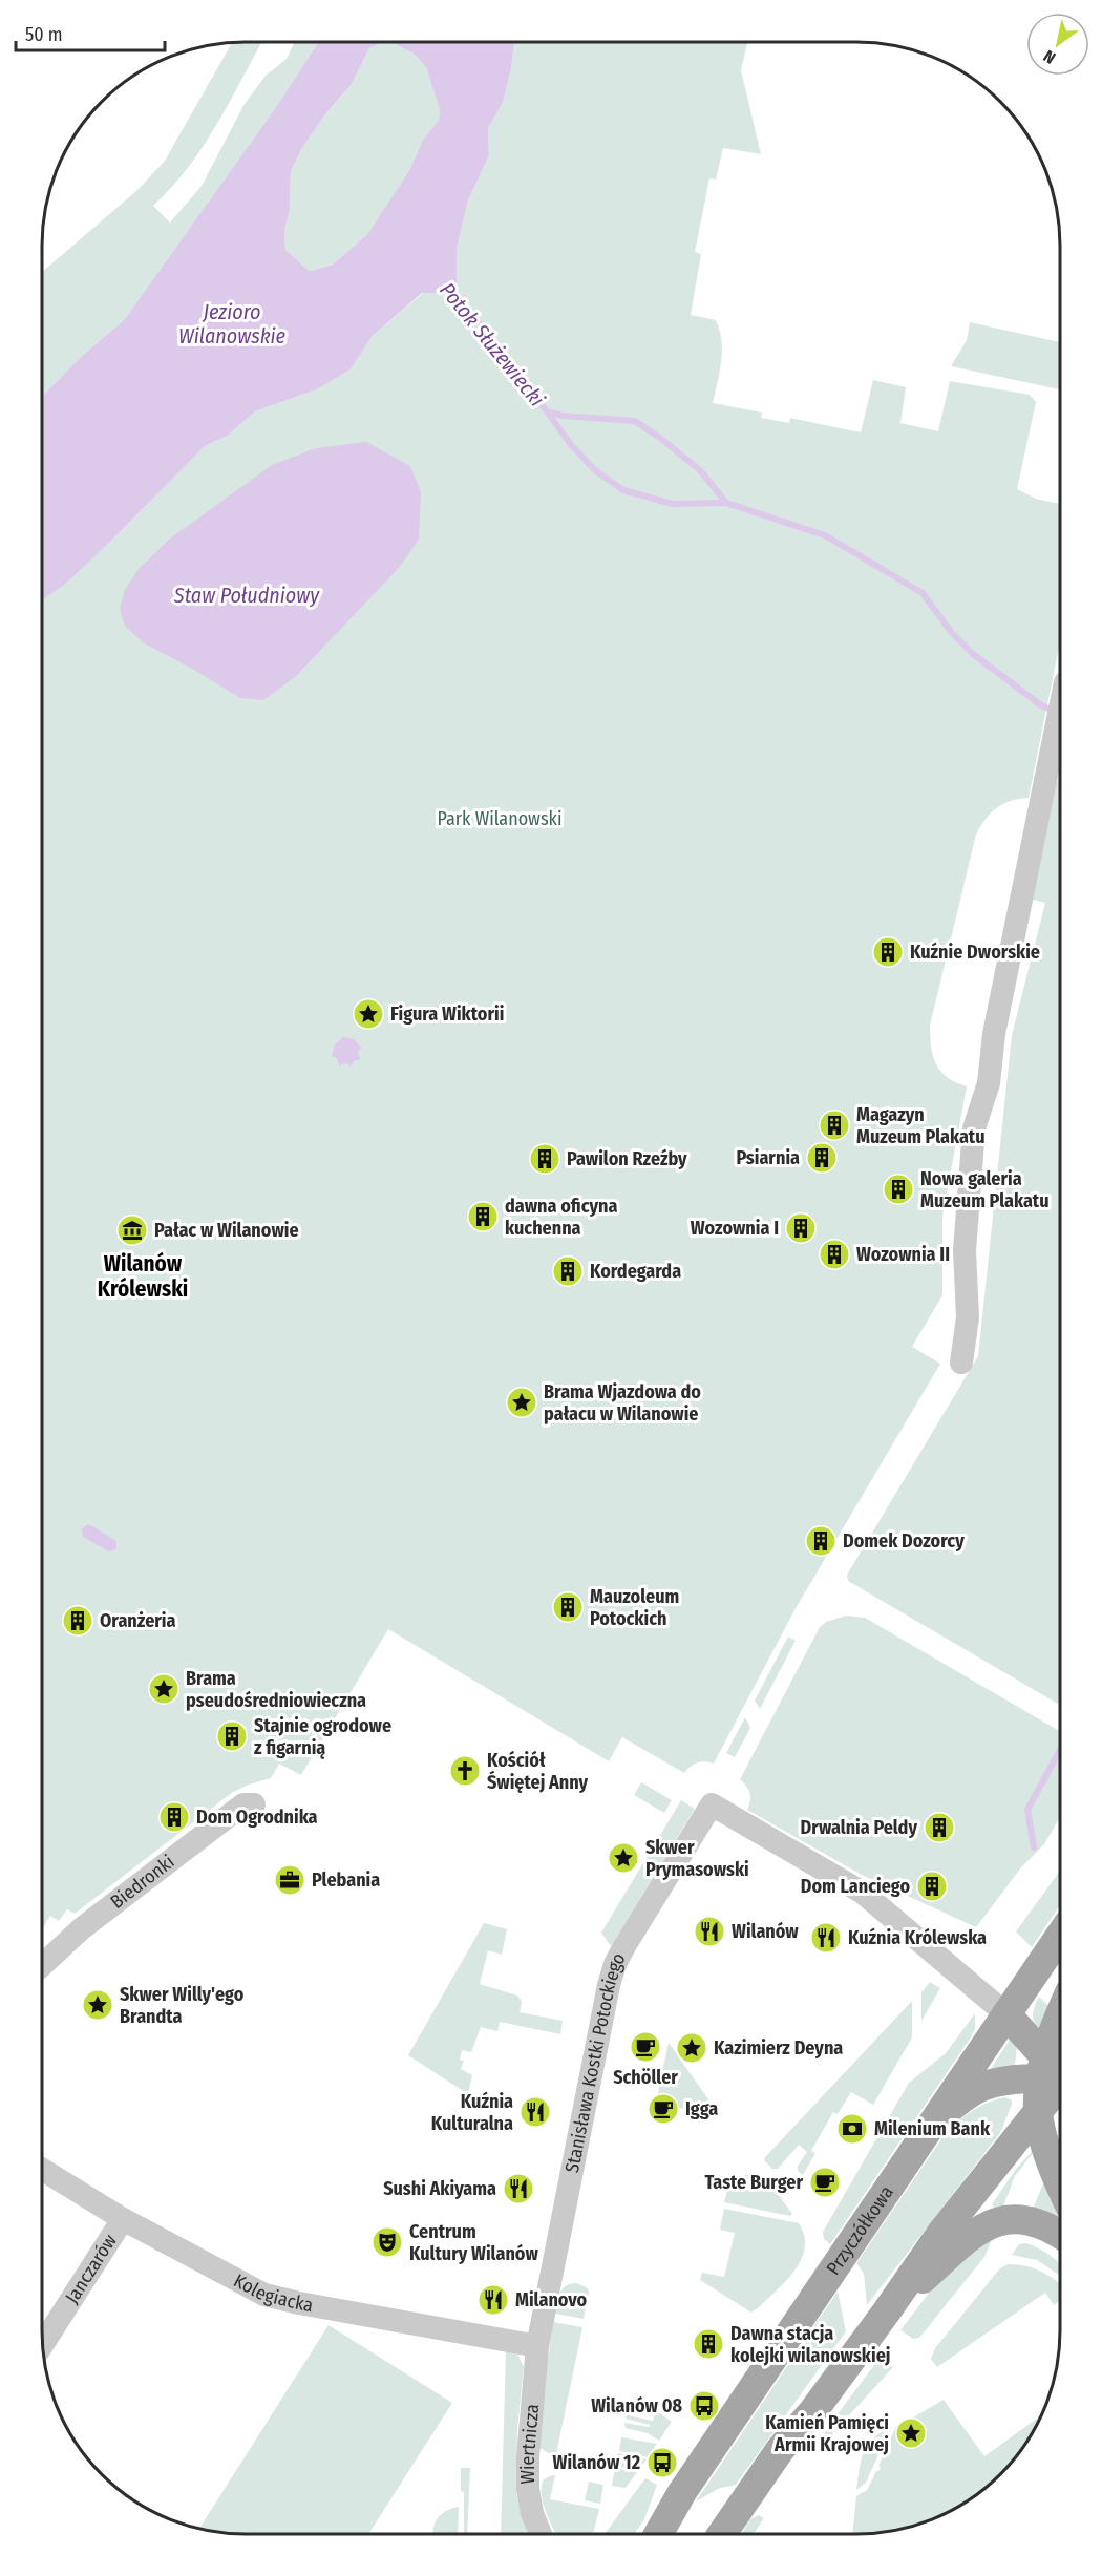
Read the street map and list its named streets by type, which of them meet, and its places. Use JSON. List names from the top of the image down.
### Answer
{
  "streets": {
    "main road": ["Przyczółkowa"],
    "street": [
      "Biedronki",
      "Stanisława Kostki Potockiego",
      "Janczarów",
      "Kolegiacka",
      "Wiertnicza"
    ]
  },
  "crossings": [
    ["Stanisława Kostki Potockiego", "Przyczółkowa"],
    ["Stanisława Kostki Potockiego", "Kolegiacka"],
    ["Stanisława Kostki Potockiego", "Wiertnicza"],
    ["Janczarów", "Kolegiacka"],
    ["Kolegiacka", "Wiertnicza"]
  ],
  "districts": ["Wilanów Królewski"],
  "water": ["Jezioro Wilanowskie", "Potok Służewiecki", "Staw Południowy"],
  "parks": ["Park Wilanowski"],
  "places": {
    "building": [
      "Kuźnie Dworskie",
      "Magazyn Muzeum Plakatu",
      "Psiarnia",
      "Pawilon Rzeźby",
      "Nowa galeria Muzeum Plakatu",
      "dawna oficyna kuchenna",
      "Wozownia I",
      "Wozownia II",
      "Kordegarda",
      "Domek Dozorcy",
      "Mauzoleum Potockich",
      "Oranżeria",
      "Stajnie ogrodowe z figarnią",
      "Dom Ogrodnika",
      "Drwalnia Peldy",
      "Dom Lanciego",
      "Dawna stacja kolejki wilanowskiej"
    ],
    "place": [
      "Figura Wiktorii",
      "Brama Wjazdowa do pałacu w Wilanowie",
      "Brama pseudośredniowieczna",
      "Skwer Prymasowski",
      "Skwer Willy'ego Brandta",
      "Kazimierz Deyna",
      "Kamień Pamięci Armii Krajowej"
    ],
    "museum": ["Pałac w Wilanowie"],
    "church": ["Kościół Świętej Anny"],
    "office": ["Plebania"],
    "restaurant": [
      "Wilanów",
      "Kuźnia Królewska",
      "Kuźnia Kulturalna",
      "Sushi Akiyama",
      "Milanovo"
    ],
    "cafe": ["Schöller", "Igga", "Taste Burger"],
    "bank": ["Milenium Bank"],
    "theatre": ["Centrum Kultury Wilanów"],
    "bus stop": ["Wilanów 08", "Wilanów 12"]
  },
  "scale_bar": "50 m",
  "north": "bottom left"
}
